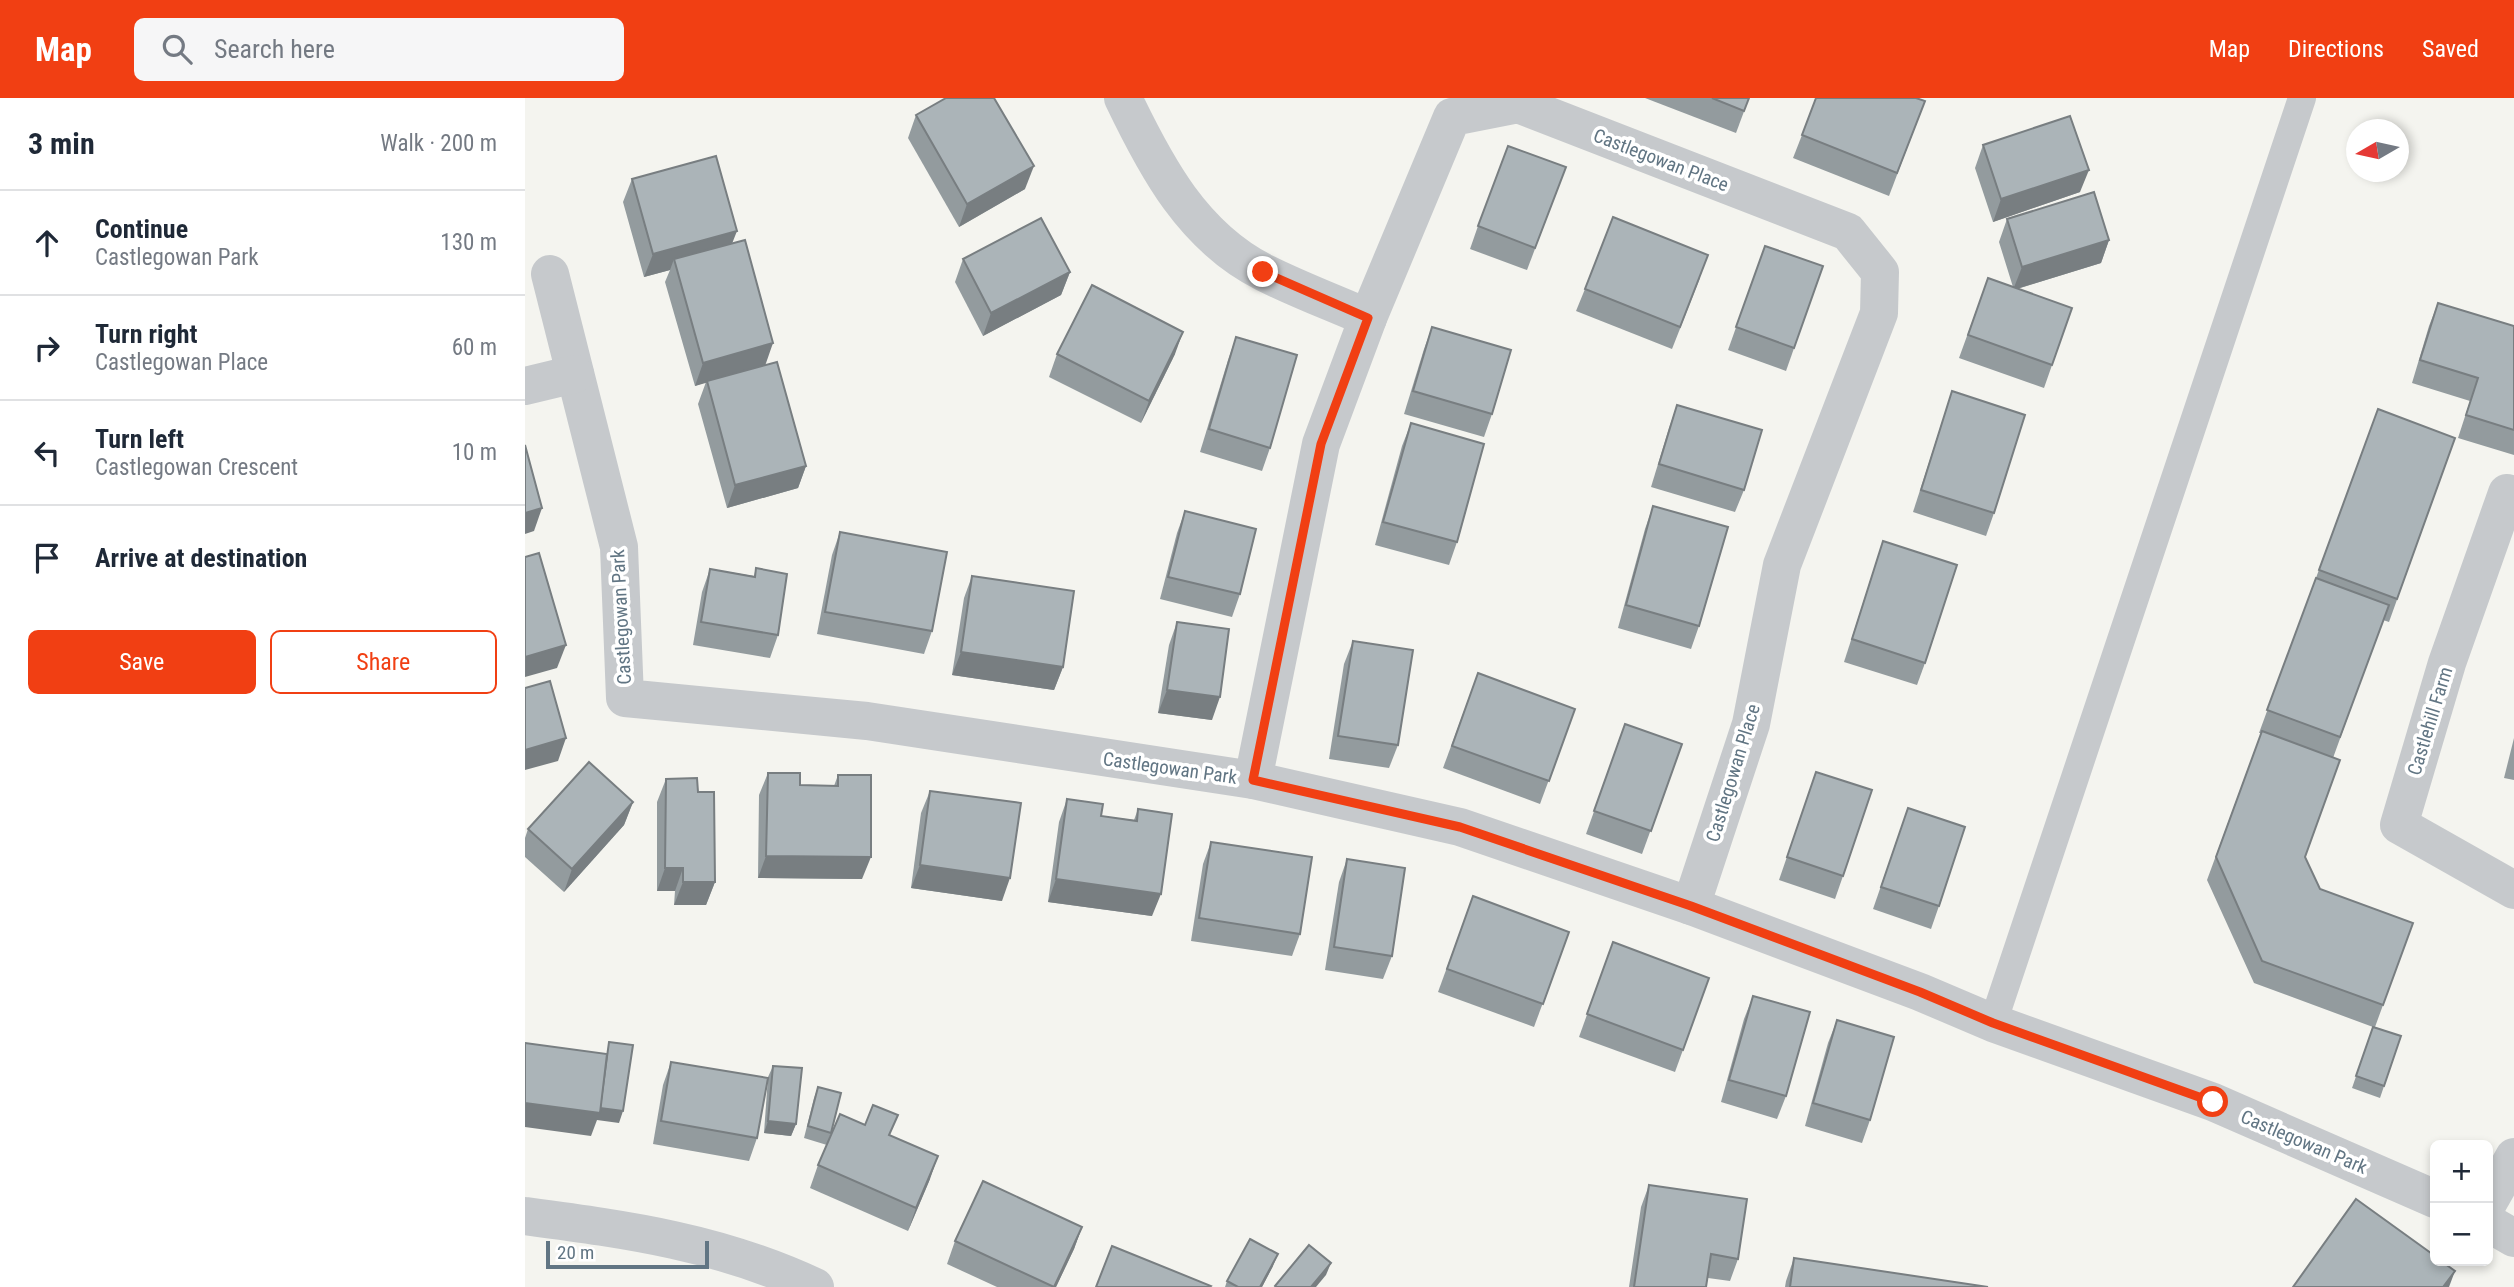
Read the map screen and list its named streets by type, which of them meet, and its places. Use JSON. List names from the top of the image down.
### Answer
{
  "streets": {
    "street": ["Castlegowan Place", "Castlegowan Park", "Castlehill Farm"]
  },
  "crossings": [
    ["Castlegowan Place", "Castlegowan Park"]
  ],
  "scale_bar": "20 m",
  "north": "left",
  "page": {
    "header": "Map",
    "search": "Search here",
    "nav": ["Map", "Directions", "Saved"],
    "heading": ["3 min", "Walk · 200 m"],
    "list": [
      ["Continue", "Castlegowan Park", "130 m"],
      ["Turn right", "Castlegowan Place", "60 m"],
      ["Turn left", "Castlegowan Crescent", "10 m"],
      "Arrive at destination"
    ],
    "buttons": ["Save", "Share"],
    "map_buttons": ["+", "−"],
    "scale": "20 m"
  }
}
